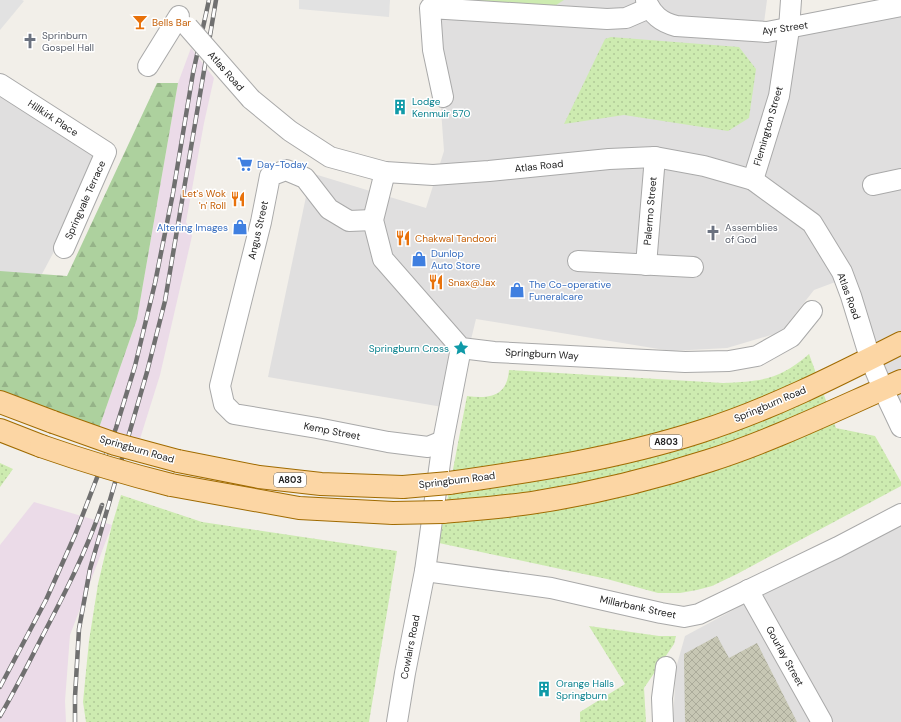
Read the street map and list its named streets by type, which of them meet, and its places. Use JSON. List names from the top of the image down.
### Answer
{
  "streets": {
    "main road": ["Springburn Road", "A803"],
    "street": [
      "Ayr Street",
      "Atlas Road",
      "Hillkirk Place",
      "Flemington Street",
      "Springvale Terrace",
      "Palermo Street",
      "Angus Street",
      "Springburn Way",
      "Kemp Street",
      "Millarbank Street",
      "Cowlairs Road",
      "Gourlay Street"
    ]
  },
  "crossings": [
    ["Ayr Street", "Flemington Street"],
    ["Atlas Road", "Flemington Street"],
    ["Atlas Road", "Palermo Street"],
    ["Atlas Road", "Springburn Road"],
    ["Hillkirk Place", "Springvale Terrace"],
    ["Angus Street", "Kemp Street"],
    ["Kemp Street", "Cowlairs Road"],
    ["Millarbank Street", "Cowlairs Road"],
    ["Millarbank Street", "Gourlay Street"]
  ],
  "places": {
    "bar": ["Bells Bar"],
    "church": ["Sprinburn Gospel Hall", "Assemblies of God"],
    "building": ["Lodge Kenmuir 570", "Orange Halls Springburn"],
    "supermarket": ["Day-Today"],
    "restaurant": ["Let's Wok 'n' Roll", "Chakwal Tandoori", "Snax@Jax"],
    "shop": ["Altering Images", "Dunlop Auto Store", "The Co-operative Funeralcare"],
    "place": ["Springburn Cross"]
  }
}
